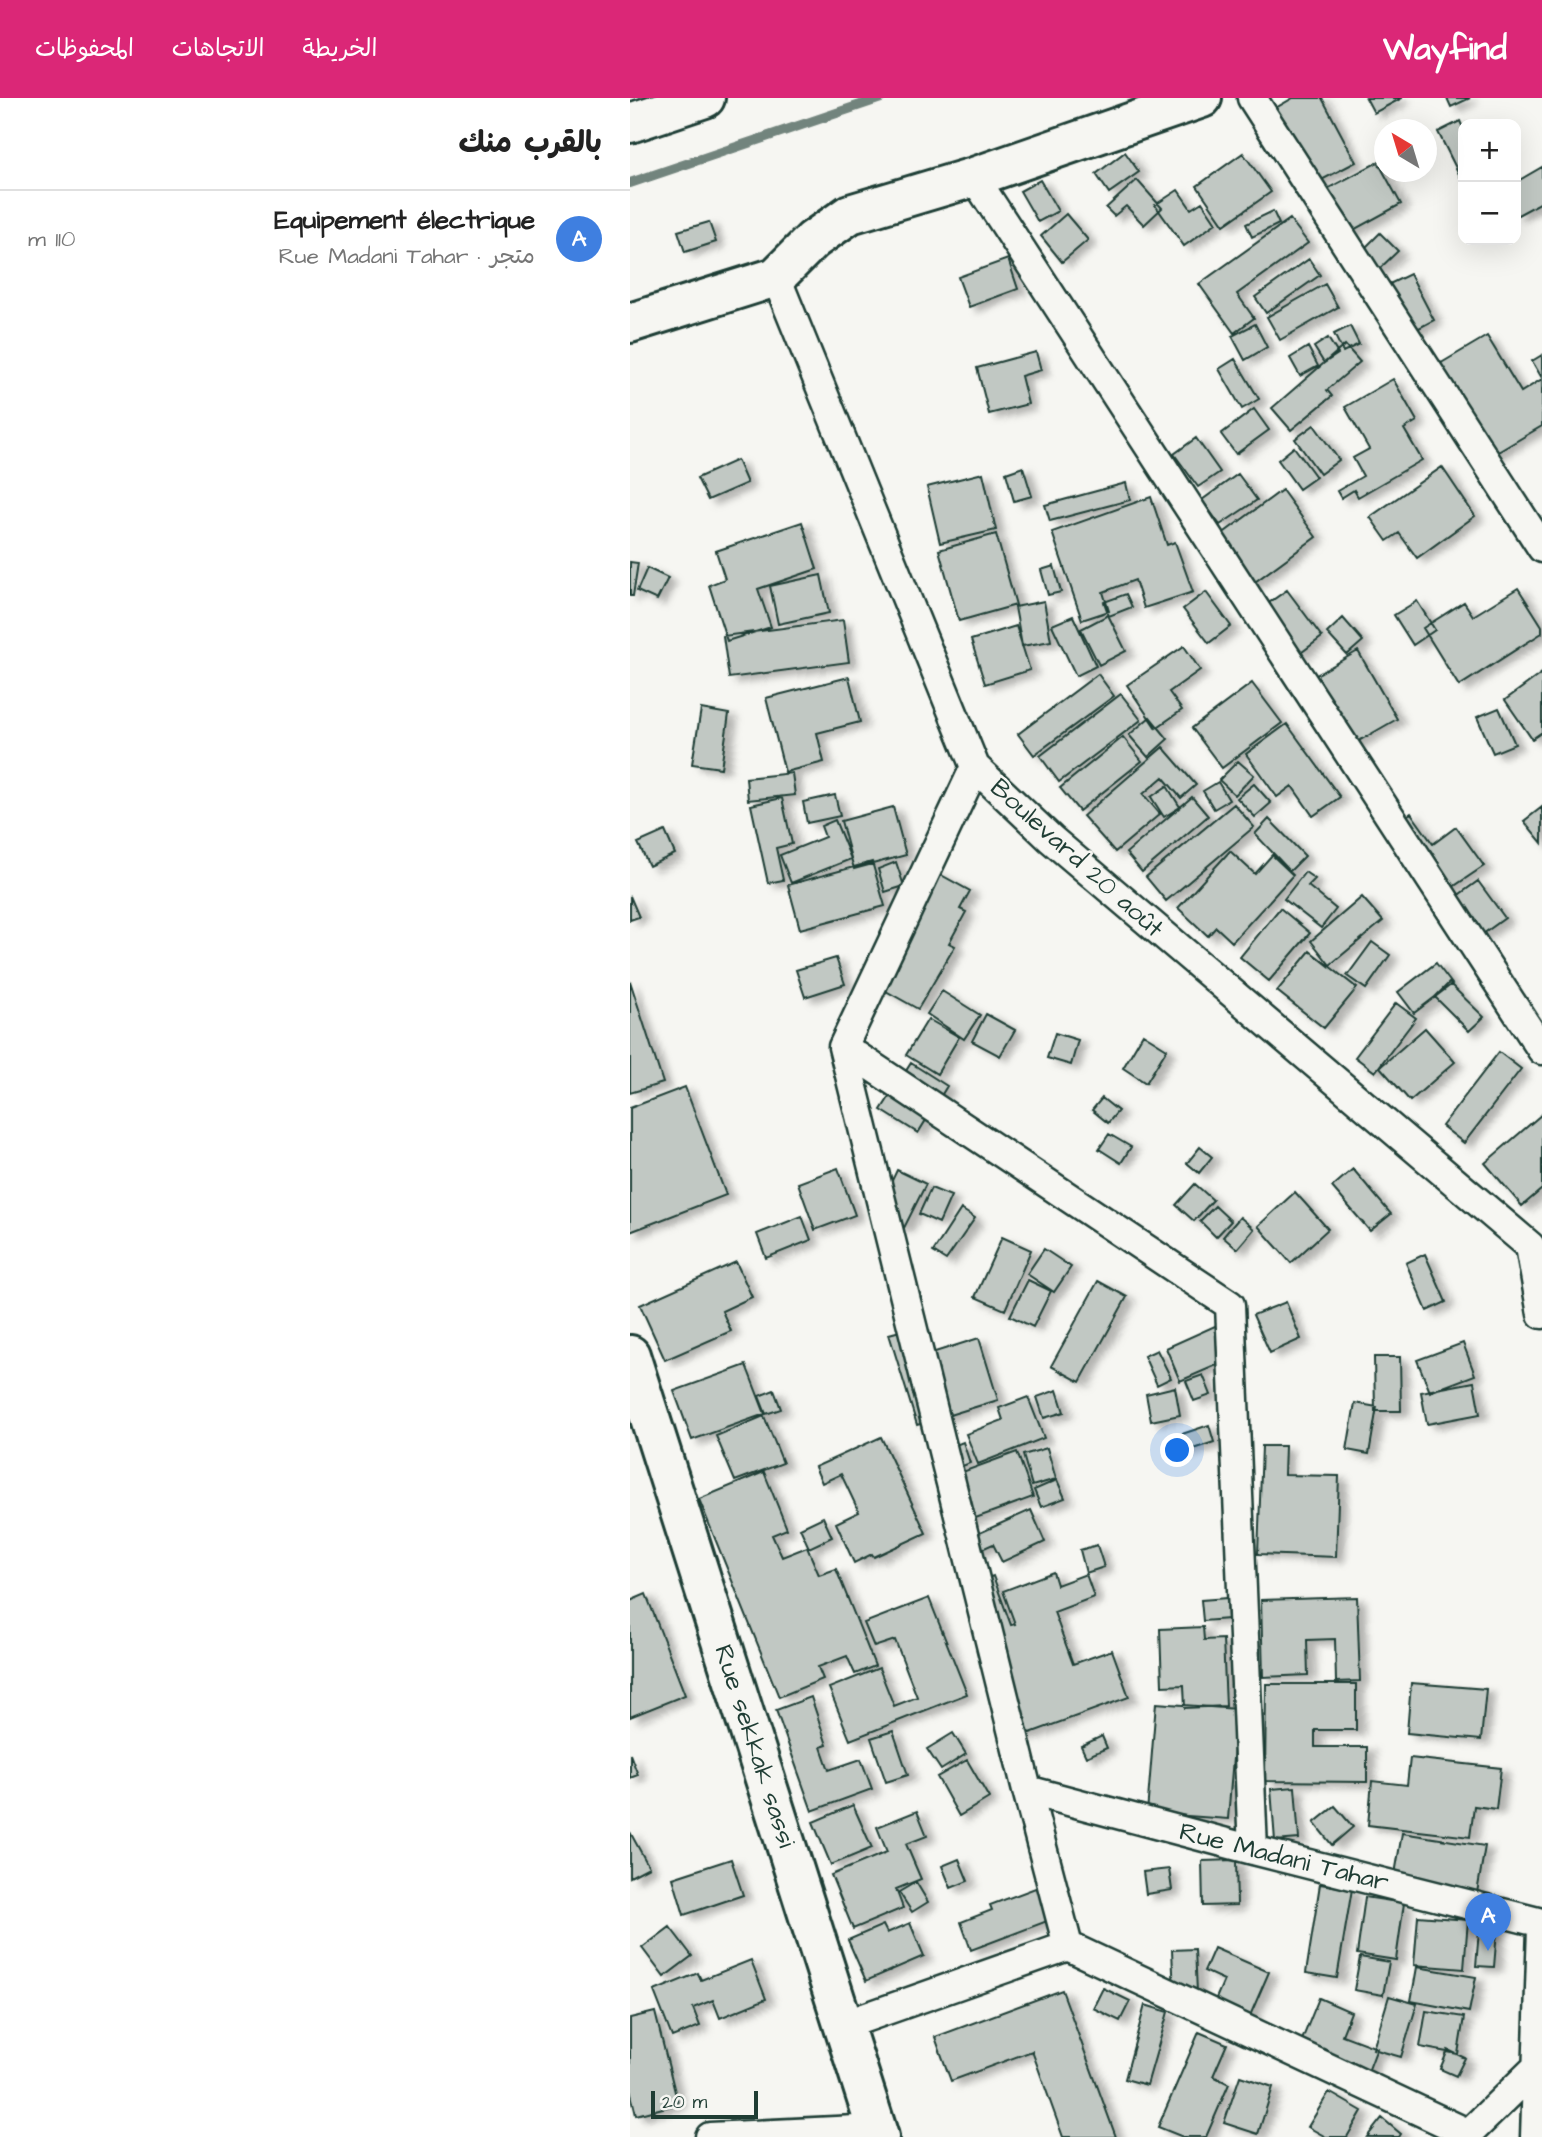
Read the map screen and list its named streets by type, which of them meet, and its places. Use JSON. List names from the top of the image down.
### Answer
{
  "streets": {
    "street": ["Boulevard 20 août", "Rue sekkak sassi", "Rue Madani Tahar"]
  },
  "scale_bar": "20 m",
  "north": "top left",
  "page": {
    "header": "Wayfind",
    "nav": ["الخريطة", "الاتجاهات", "المحفوظات"],
    "heading": "بالقرب منك",
    "map_buttons": ["+", "−"],
    "list": [
      {
        "mark": "A",
        "name": "Equipement électrique",
        "note": "متجر · Rue Madani Tahar",
        "value": "110 m"
      }
    ],
    "pins": "A",
    "scale": "20 m"
  }
}
